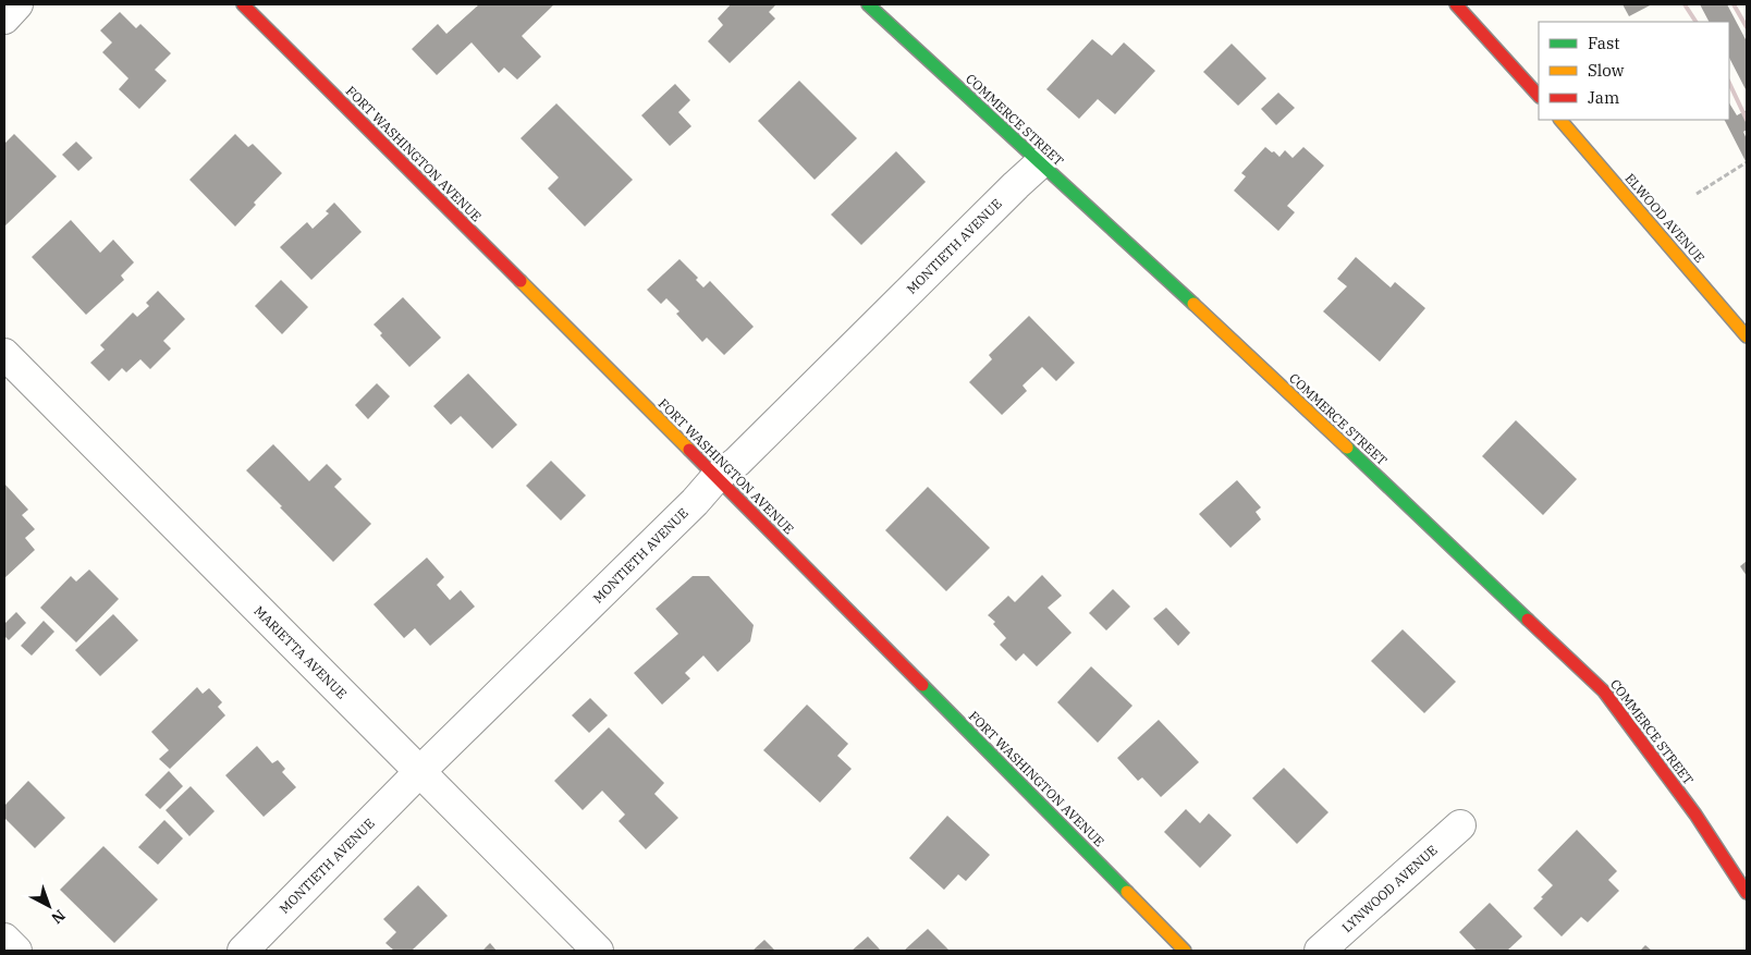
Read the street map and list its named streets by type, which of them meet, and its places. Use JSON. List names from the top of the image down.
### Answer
{
  "streets": {
    "street": [
      "COMMERCE STREET",
      "FORT WASHINGTON AVENUE",
      "ELWOOD AVENUE",
      "MONTIETH AVENUE",
      "MARIETTA AVENUE",
      "LYNWOOD AVENUE"
    ]
  },
  "crossings": [
    ["COMMERCE STREET", "MONTIETH AVENUE"],
    ["FORT WASHINGTON AVENUE", "MONTIETH AVENUE"],
    ["MONTIETH AVENUE", "MARIETTA AVENUE"]
  ],
  "legend": ["Fast", "Slow", "Jam"],
  "north": "bottom right"
}
